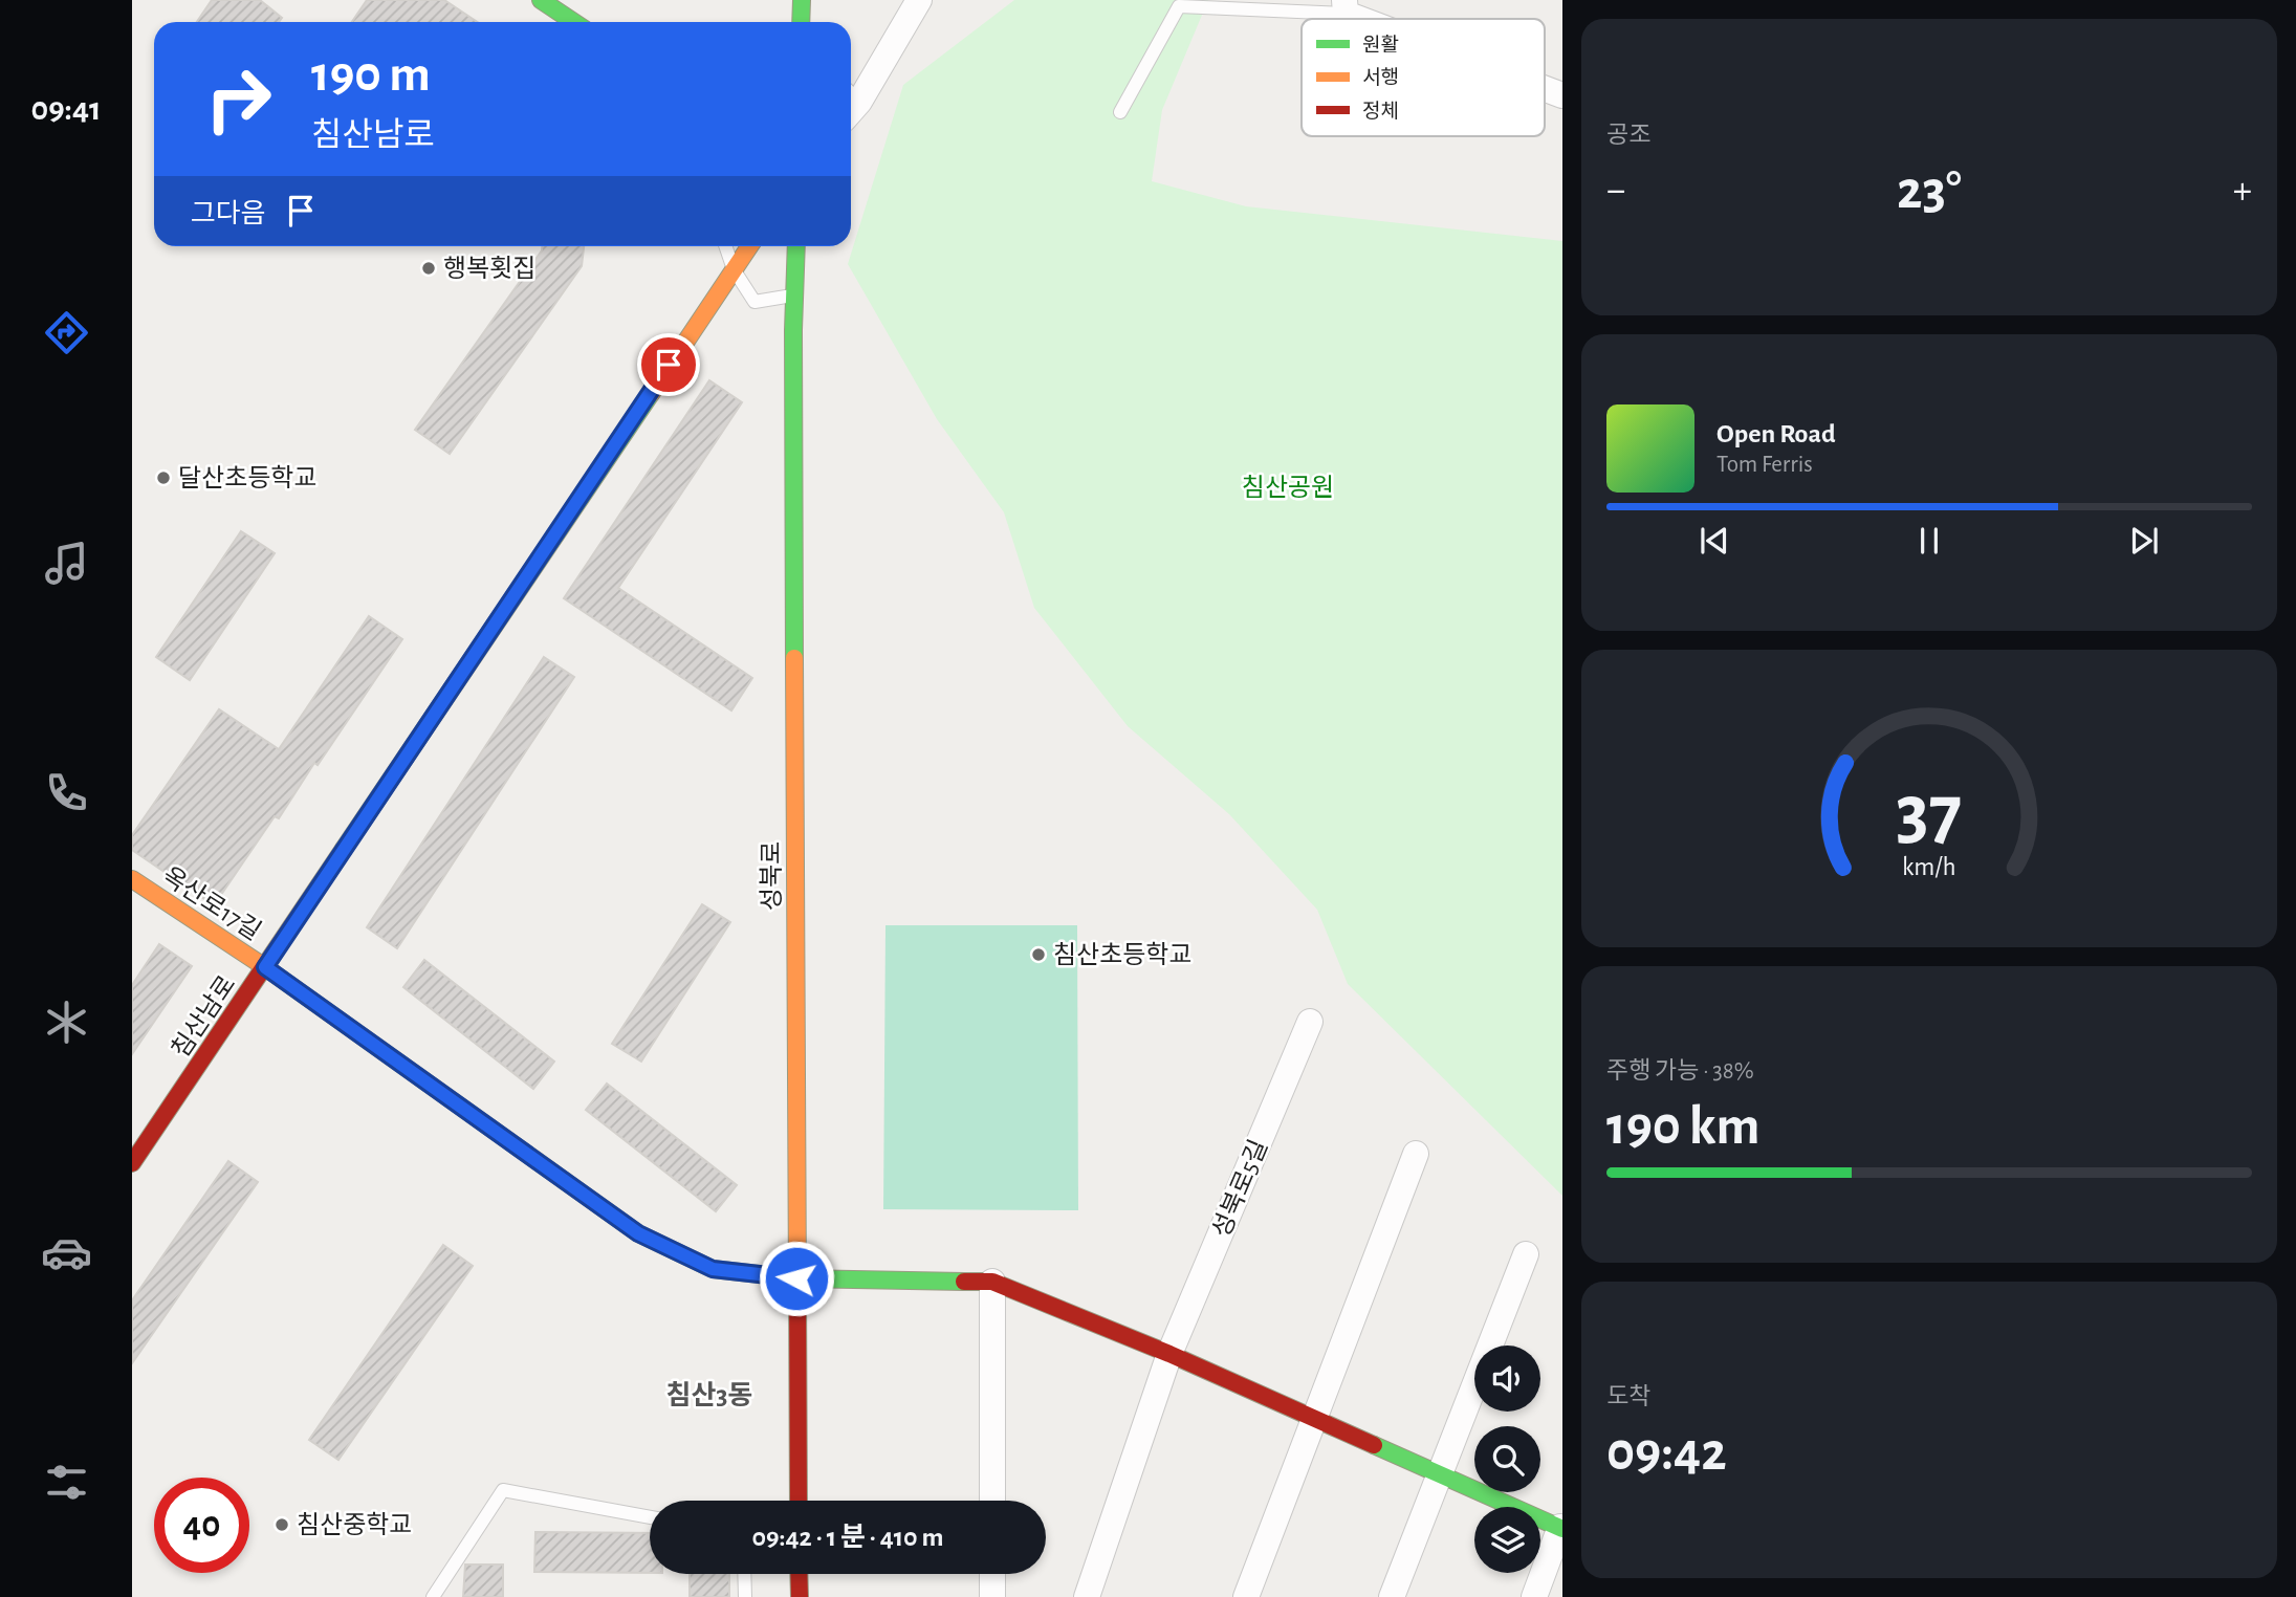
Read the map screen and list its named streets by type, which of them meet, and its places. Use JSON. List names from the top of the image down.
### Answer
{
  "streets": {
    "main road": ["성북로", "옥산로17길", "침산남로"],
    "street": ["성북로5길"]
  },
  "crossings": [
    ["성북로", "옥산로17길"],
    ["옥산로17길", "침산남로"]
  ],
  "districts": ["침산3동"],
  "parks": ["침산공원"],
  "places": [
    "행복횟집",
    "달산초등학교",
    "침산초등학교",
    "침산중학교"
  ],
  "legend": ["원활", "서행", "정체"],
  "page": {
    "tabs": "09:41",
    "tile": [
      "공조",
      ["주행 가능 · 38%", "190 km"],
      ["도착", "09:42"]
    ],
    "turn": ["190 m", "침산남로"],
    "heat": ["−", "23°", "+"],
    "then": "그다음",
    "song": ["Open Road", "Tom Ferris"],
    "limit": "40",
    "trip": "09:42 · 1 분 · 410 m",
    "gauge": ["37", "km/h"]
  }
}
